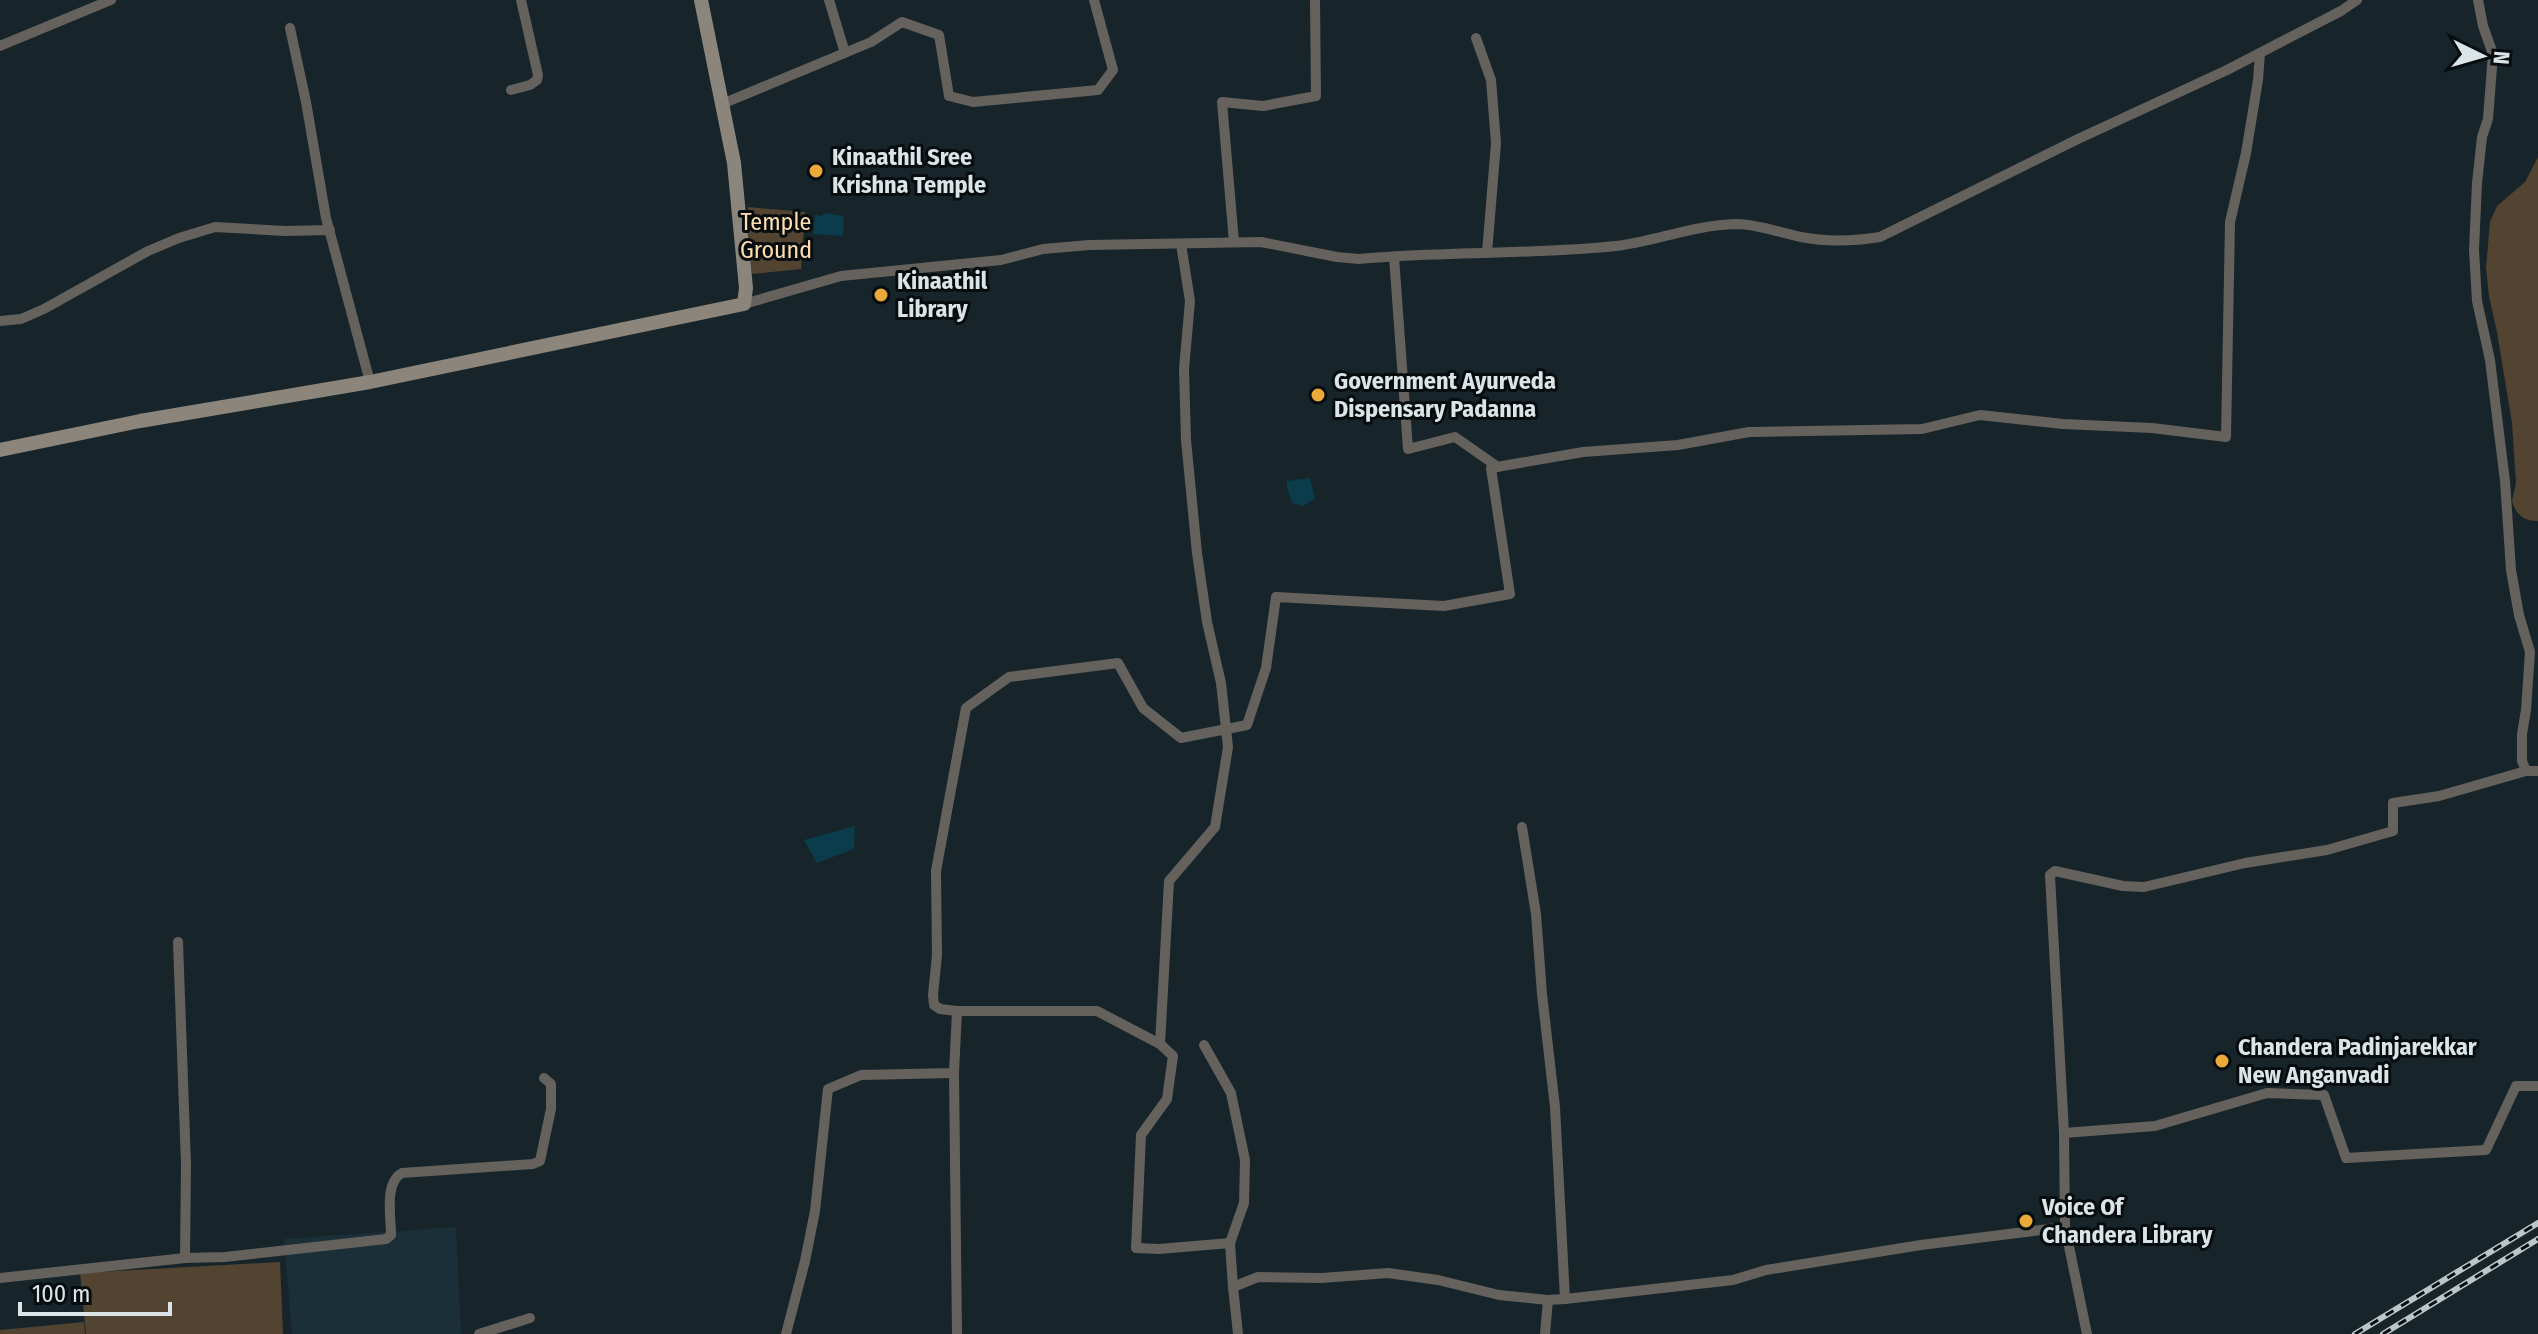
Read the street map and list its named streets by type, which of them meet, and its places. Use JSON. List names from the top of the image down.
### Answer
{
  "parks": ["Temple Ground"],
  "places": [
    "Kinaathil Sree Krishna Temple",
    "Kinaathil Library",
    "Government Ayurveda Dispensary Padanna",
    "Chandera Padinjarekkar New Anganvadi",
    "Voice Of Chandera Library"
  ],
  "scale_bar": "100 m",
  "north": "right"
}
